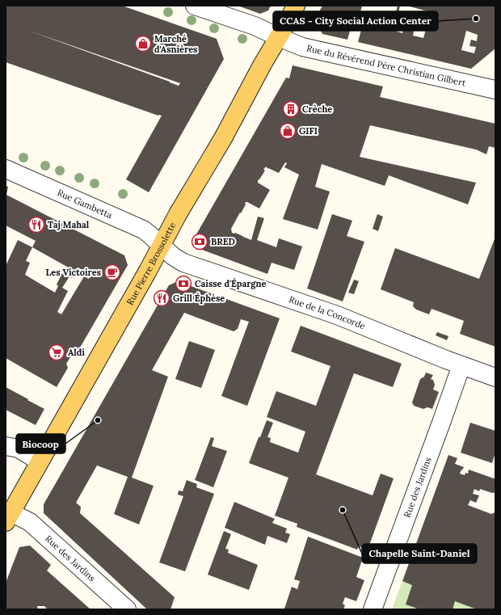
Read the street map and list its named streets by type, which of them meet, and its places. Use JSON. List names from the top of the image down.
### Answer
{
  "streets": {
    "main road": ["Rue Pierre Brossolette"],
    "street": [
      "Rue du Révérend Père Christian Gilbert",
      "Rue Gambetta",
      "Rue de la Concorde",
      "Rue des Jardins"
    ]
  },
  "crossings": [
    ["Rue du Révérend Père Christian Gilbert", "Rue Pierre Brossolette"],
    ["Rue Gambetta", "Rue Pierre Brossolette"],
    ["Rue Gambetta", "Rue de la Concorde"],
    ["Rue Pierre Brossolette", "Rue de la Concorde"],
    ["Rue Pierre Brossolette", "Rue des Jardins"],
    ["Rue de la Concorde", "Rue des Jardins"]
  ],
  "places": {
    "other": ["CCAS - City Social Action Center", "Biocoop", "Chapelle Saint-Daniel"],
    "shop": ["Marché d'Asnières", "GIFI"],
    "building": ["Crèche"],
    "restaurant": ["Taj Mahal", "Grill Éphèse"],
    "bank": ["BRED", "Caisse d'Épargne"],
    "cafe": ["Les Victoires"],
    "supermarket": ["Aldi"]
  }
}
